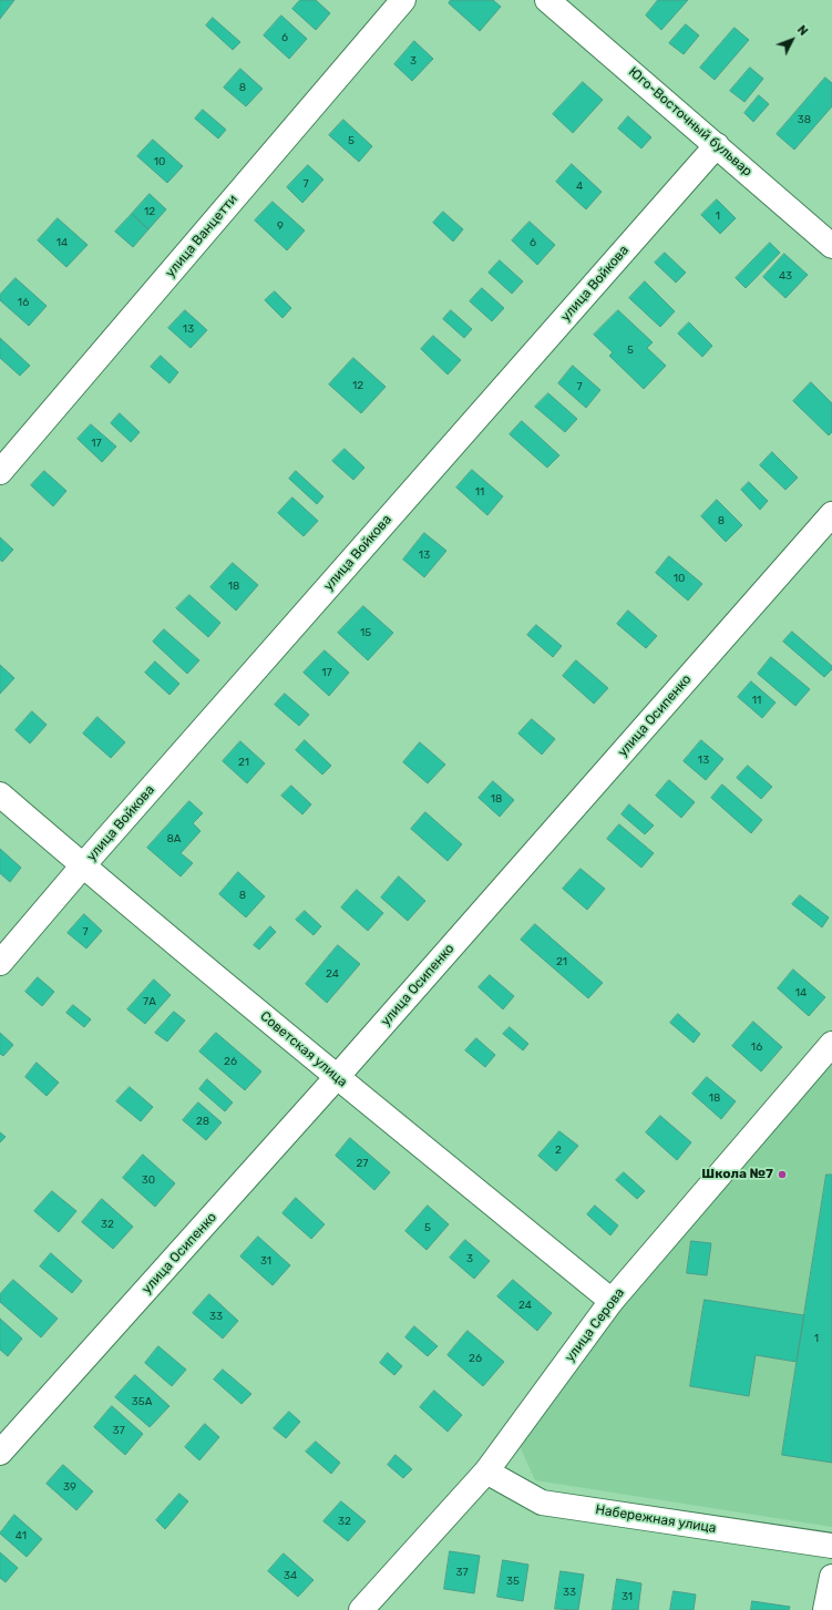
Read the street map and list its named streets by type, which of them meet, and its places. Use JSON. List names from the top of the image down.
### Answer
{
  "streets": {
    "street": [
      "Юго-Восточный бульвар",
      "улица Ванцетти",
      "улица Войкова",
      "улица Осипенко",
      "Советская улица",
      "улица Серова",
      "Набережная улица"
    ]
  },
  "crossings": [
    ["Юго-Восточный бульвар", "улица Войкова"],
    ["улица Войкова", "Советская улица"],
    ["улица Осипенко", "Советская улица"],
    ["Советская улица", "улица Серова"],
    ["улица Серова", "Набережная улица"]
  ],
  "places": ["Школа №7"],
  "house_numbers": [
    "6",
    "3",
    "8",
    "38",
    "5",
    "10",
    "7",
    "4",
    "12",
    "1",
    "9",
    "14",
    "6",
    "43",
    "16",
    "13",
    "5",
    "12",
    "7",
    "17",
    "11",
    "8",
    "13",
    "10",
    "18",
    "15",
    "17",
    "11",
    "13",
    "21",
    "18",
    "8А",
    "8",
    "7",
    "21",
    "24",
    "14",
    "7А",
    "16",
    "26",
    "18",
    "28",
    "2",
    "27",
    "30",
    "32",
    "5",
    "3",
    "31",
    "24",
    "33",
    "1",
    "26",
    "35А",
    "37",
    "39",
    "32",
    "41",
    "37",
    "34",
    "35",
    "33",
    "31"
  ],
  "north": "top right"
}
